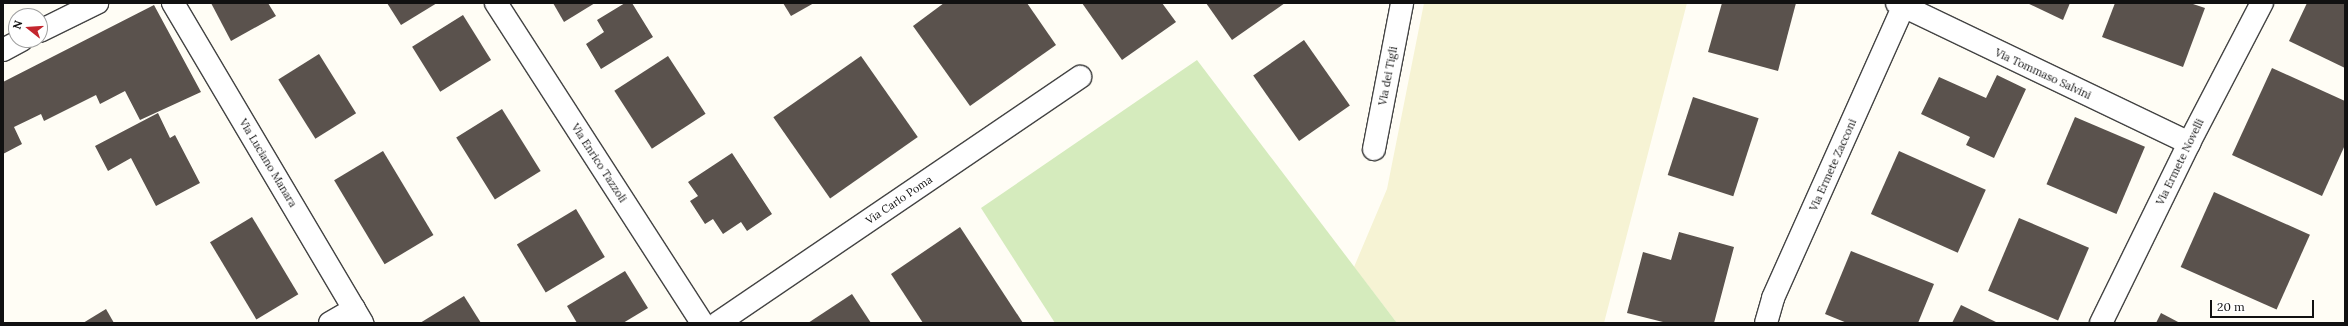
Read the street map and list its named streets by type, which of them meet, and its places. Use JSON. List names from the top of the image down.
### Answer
{
  "streets": {
    "street": [
      "Via Tommaso Salvini",
      "Via dei Tigli",
      "Via Ermete Novelli",
      "Via Luciano Manara",
      "Via Enrico Tazzoli",
      "Via Ermete Zacconi",
      "Via Carlo Poma"
    ]
  },
  "crossings": [
    ["Via Tommaso Salvini", "Via Ermete Novelli"],
    ["Via Tommaso Salvini", "Via Ermete Zacconi"]
  ],
  "scale_bar": "20 m",
  "north": "left"
}
